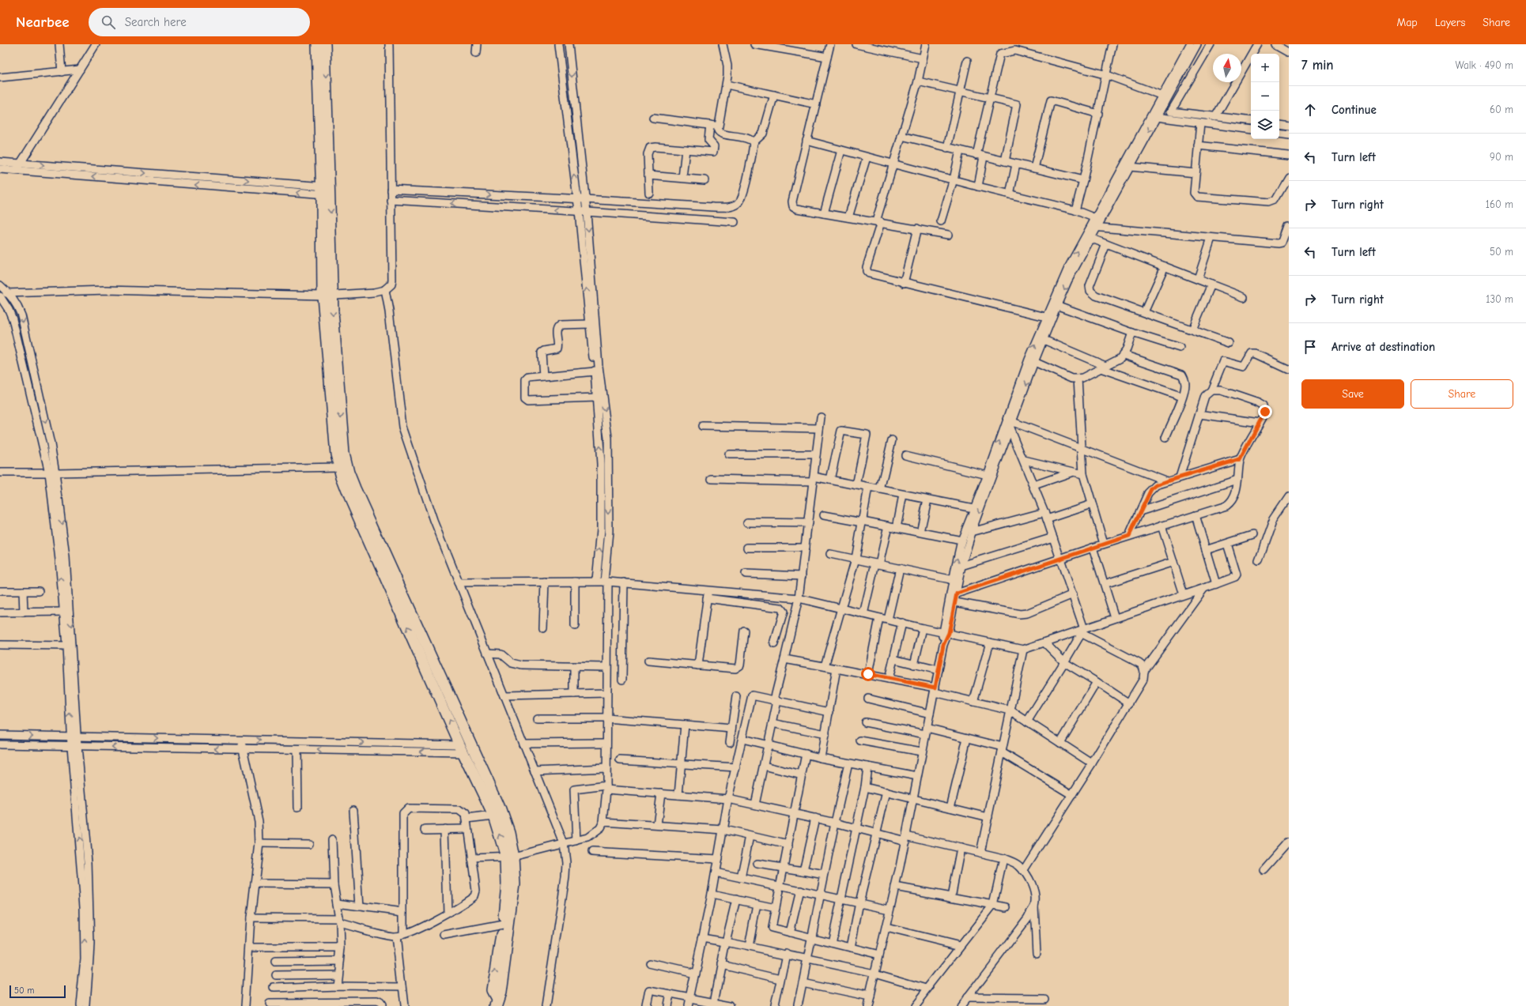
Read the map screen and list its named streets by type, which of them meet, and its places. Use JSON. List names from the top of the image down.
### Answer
{
  "scale_bar": "50 m",
  "north": "top",
  "page": {
    "header": "Nearbee",
    "search": "Search here",
    "nav": ["Map", "Layers", "Share"],
    "heading": ["7 min", "Walk · 490 m"],
    "map_buttons": ["+", "−"],
    "list": [
      ["Continue", "60 m"],
      ["Turn left", "90 m"],
      ["Turn right", "160 m"],
      ["Turn left", "50 m"],
      ["Turn right", "130 m"],
      "Arrive at destination"
    ],
    "buttons": ["Save", "Share"],
    "scale": "50 m"
  }
}
